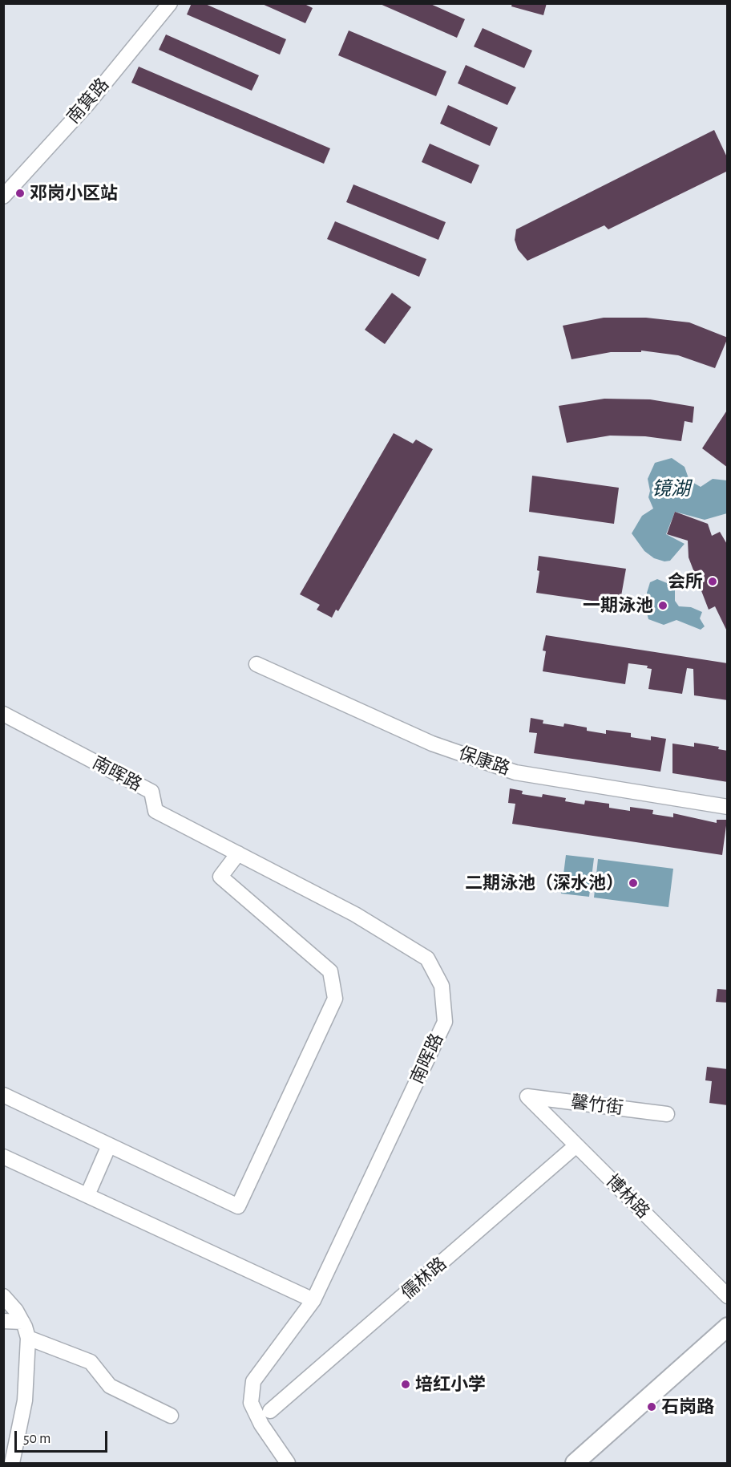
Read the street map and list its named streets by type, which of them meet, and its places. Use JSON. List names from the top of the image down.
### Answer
{
  "streets": {
    "street": [
      "南箕路",
      "保康路",
      "南晖路",
      "馨竹街",
      "博林路",
      "儒林路"
    ]
  },
  "crossings": [
    ["馨竹街", "博林路"],
    ["博林路", "儒林路"]
  ],
  "water": ["镜湖"],
  "places": [
    "邓岗小区站",
    "会所",
    "一期泳池",
    "二期泳池（深水池）",
    "培红小学",
    "石岗路"
  ],
  "scale_bar": "50 m"
}
